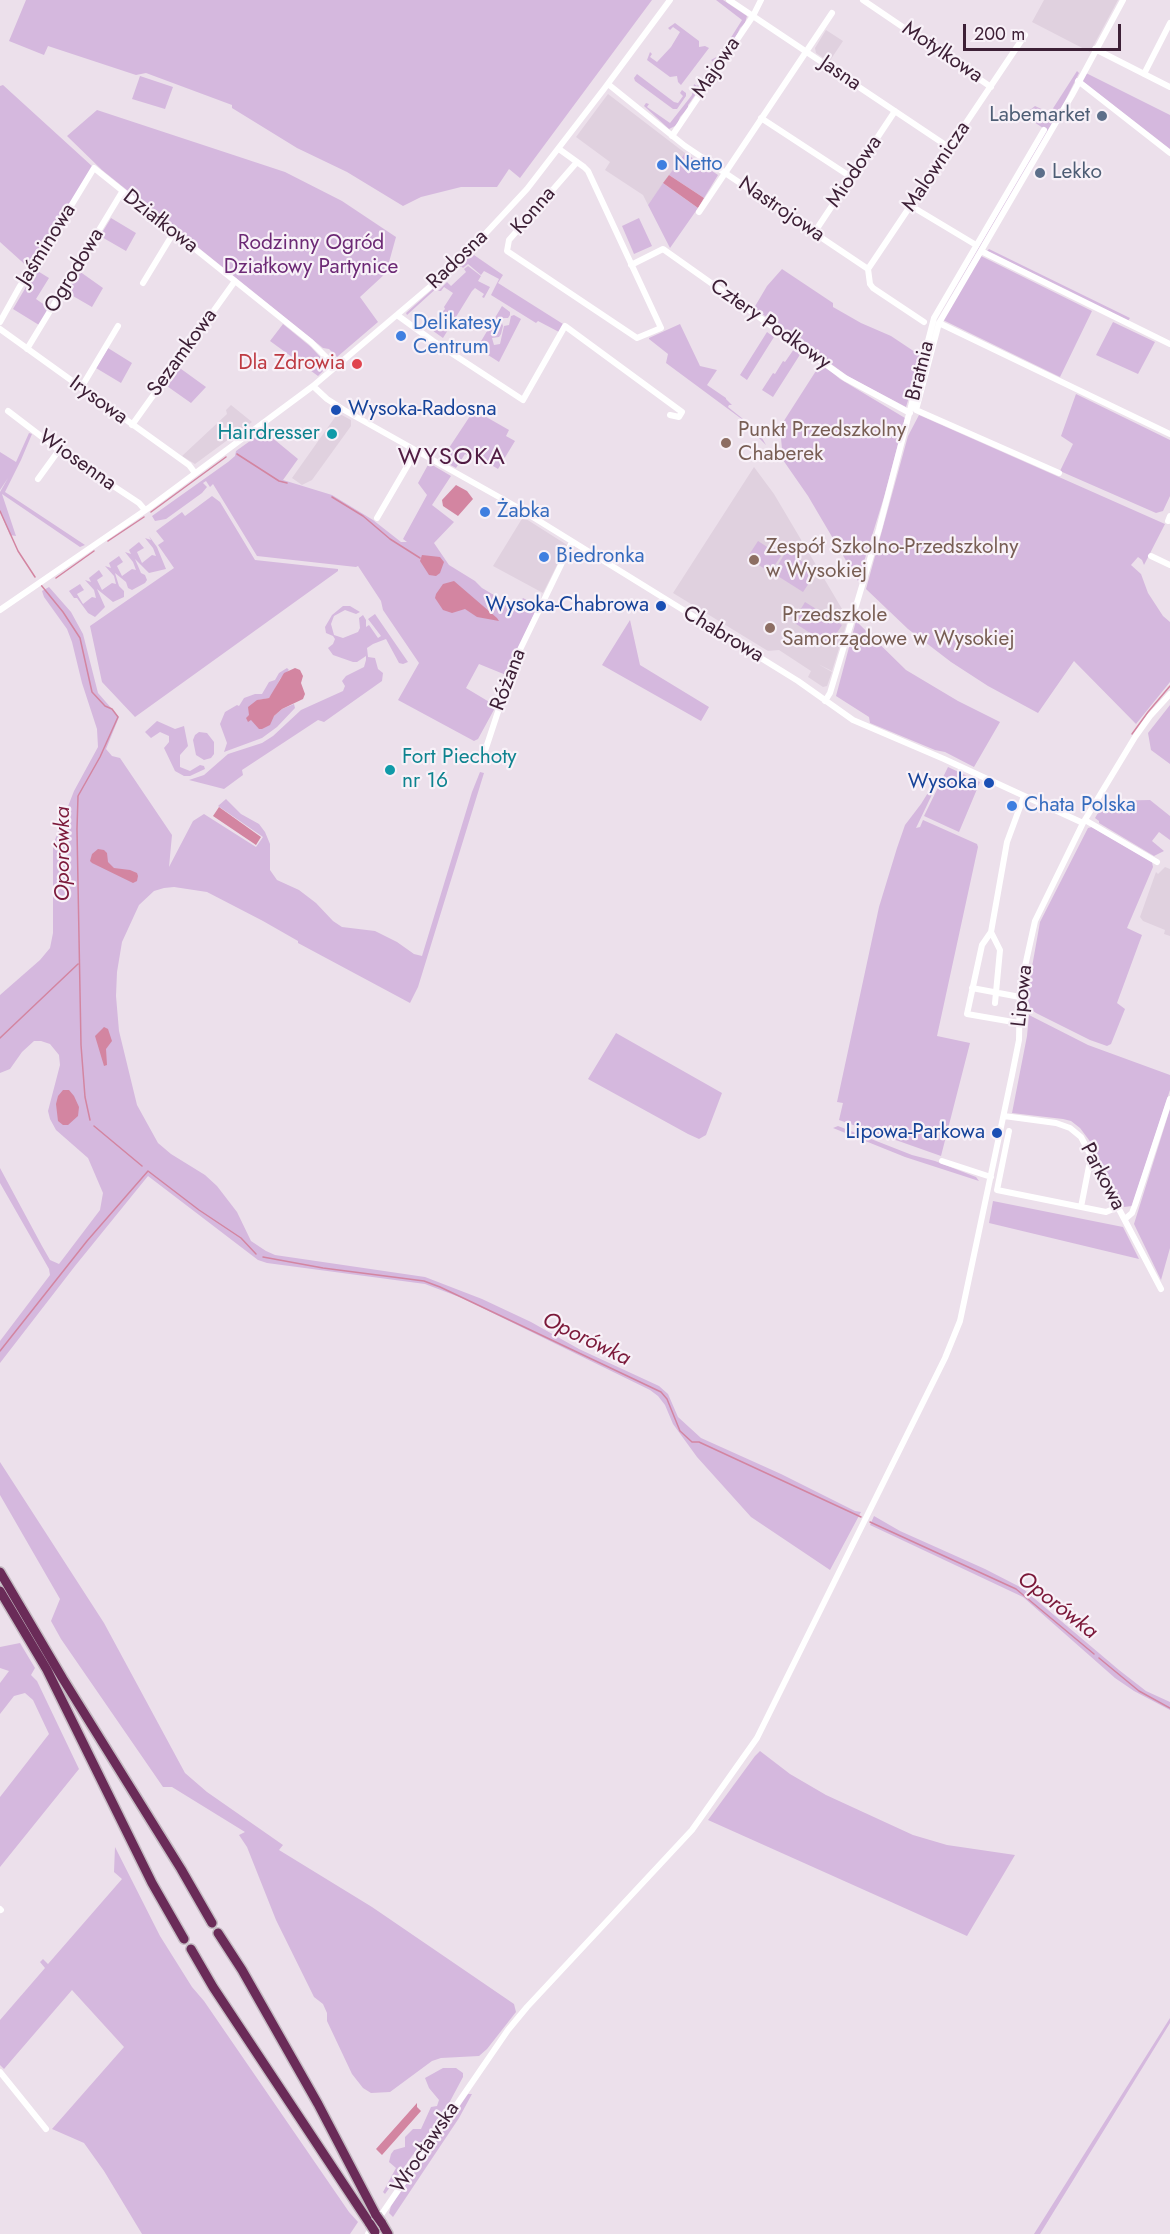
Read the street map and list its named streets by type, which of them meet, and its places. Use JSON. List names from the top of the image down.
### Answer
{
  "streets": {
    "street": [
      "Motylkowa",
      "Majowa",
      "Jasna",
      "Malownicza",
      "Miodowa",
      "Nastrojowa",
      "Konna",
      "Działkowa",
      "Jaśminowa",
      "Radosna",
      "Ogrodowa",
      "Cztery Podkowy",
      "Sezamkowa",
      "Bratnia",
      "Irysowa",
      "Wiosenna",
      "Chabrowa",
      "Różana",
      "Lipowa",
      "Parkowa",
      "Wrocławska"
    ]
  },
  "crossings": [
    ["Motylkowa", "Malownicza"],
    ["Majowa", "Jasna"],
    ["Majowa", "Nastrojowa"],
    ["Jasna", "Malownicza"],
    ["Jasna", "Miodowa"],
    ["Malownicza", "Nastrojowa"],
    ["Miodowa", "Nastrojowa"],
    ["Nastrojowa", "Radosna"],
    ["Konna", "Cztery Podkowy"],
    ["Działkowa", "Jaśminowa"],
    ["Działkowa", "Radosna"],
    ["Działkowa", "Ogrodowa"],
    ["Działkowa", "Sezamkowa"],
    ["Radosna", "Irysowa"],
    ["Radosna", "Wiosenna"],
    ["Radosna", "Chabrowa"],
    ["Ogrodowa", "Irysowa"],
    ["Cztery Podkowy", "Bratnia"],
    ["Sezamkowa", "Irysowa"],
    ["Bratnia", "Chabrowa"],
    ["Chabrowa", "Różana"],
    ["Chabrowa", "Lipowa"],
    ["Lipowa", "Parkowa"],
    ["Lipowa", "Wrocławska"]
  ],
  "districts": ["WYSOKA"],
  "water": ["Oporówka"],
  "parks": ["Rodzinny Ogród Działkowy Partynice"],
  "places": [
    "Labemarket",
    "Netto",
    "Lekko",
    "Delikatesy Centrum",
    "Dla Zdrowia",
    "Wysoka-Radosna",
    "Hairdresser",
    "Punkt Przedszkolny Chaberek",
    "Żabka",
    "Biedronka",
    "Zespół Szkolno-Przedszkolny w Wysokiej",
    "Wysoka-Chabrowa",
    "Przedszkole Samorządowe w Wysokiej",
    "Fort Piechoty nr 16",
    "Wysoka",
    "Chata Polska",
    "Lipowa-Parkowa"
  ],
  "scale_bar": "200 m"
}
